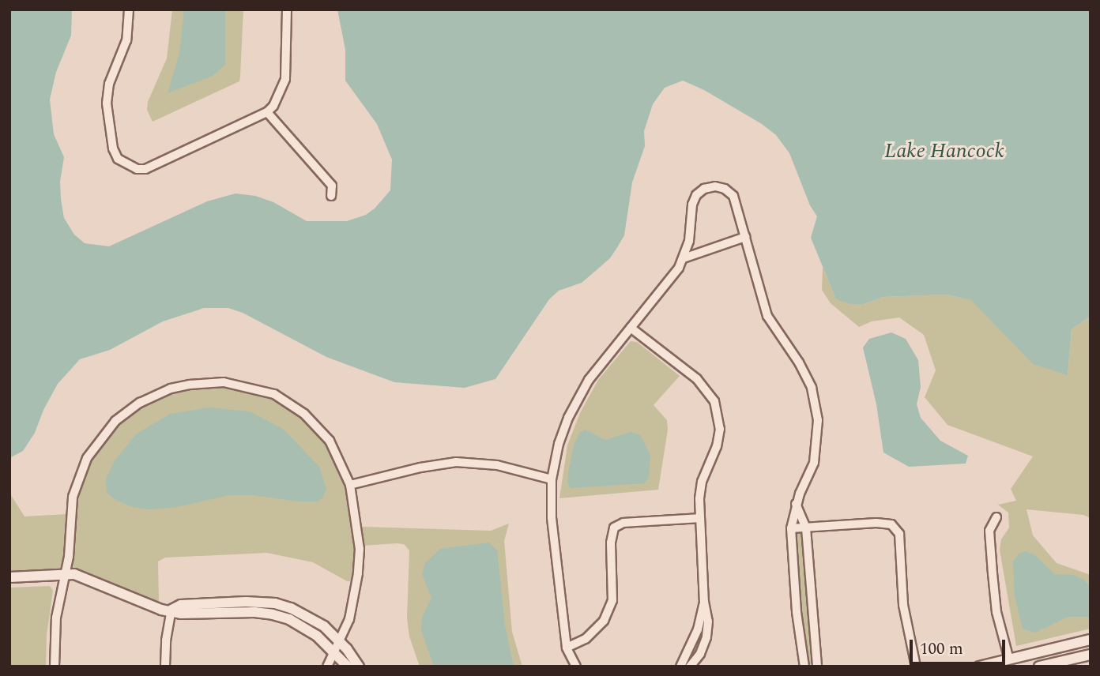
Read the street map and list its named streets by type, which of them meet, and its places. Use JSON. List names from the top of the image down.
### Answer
{
  "water": ["Lake Hancock"],
  "scale_bar": "100 m"
}
